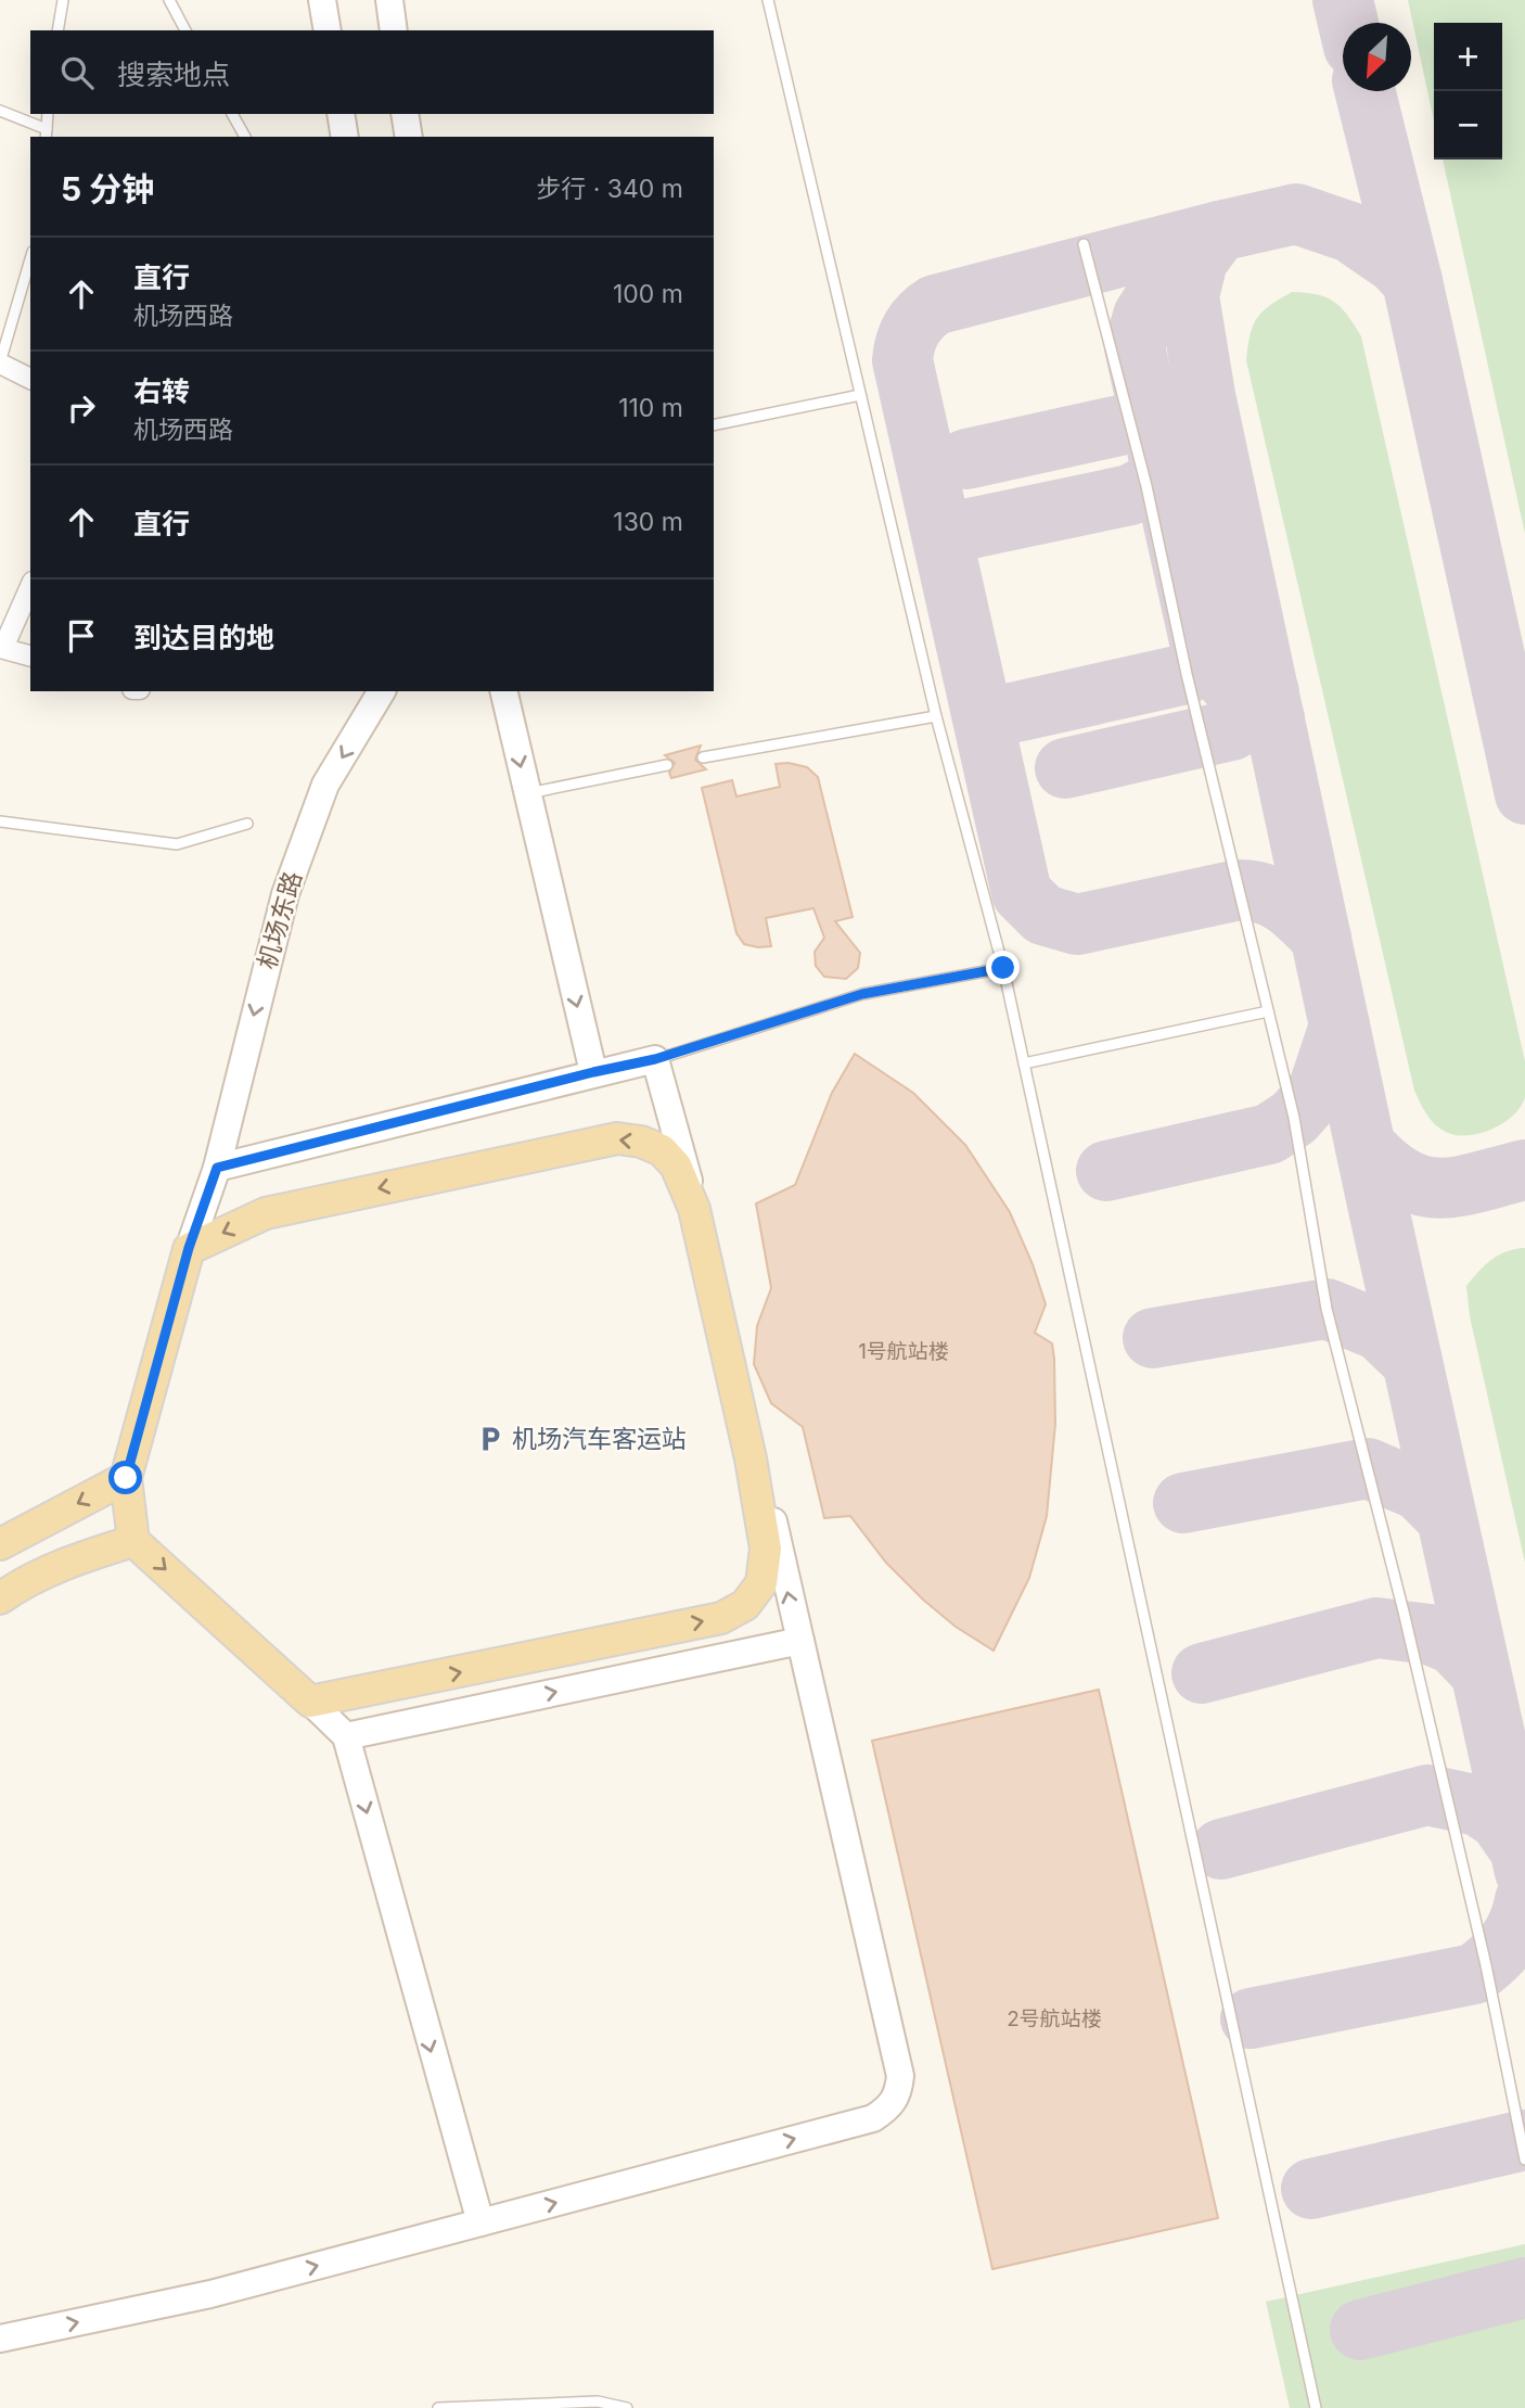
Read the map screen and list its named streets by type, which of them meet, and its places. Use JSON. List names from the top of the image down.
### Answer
{
  "streets": {
    "main road": ["机场东路"]
  },
  "one_way": ["机场东路"],
  "places": {
    "parking": ["机场汽车客运站"]
  },
  "house_numbers": ["1号航站楼", "2号航站楼"],
  "north": "bottom left",
  "page": {
    "map_buttons": ["+", "−"],
    "search": "搜索地点",
    "heading": ["5 分钟", "步行 · 340 m"],
    "list": [
      ["直行", "机场西路", "100 m"],
      ["右转", "机场西路", "110 m"],
      ["直行", "130 m"],
      "到达目的地"
    ]
  }
}
